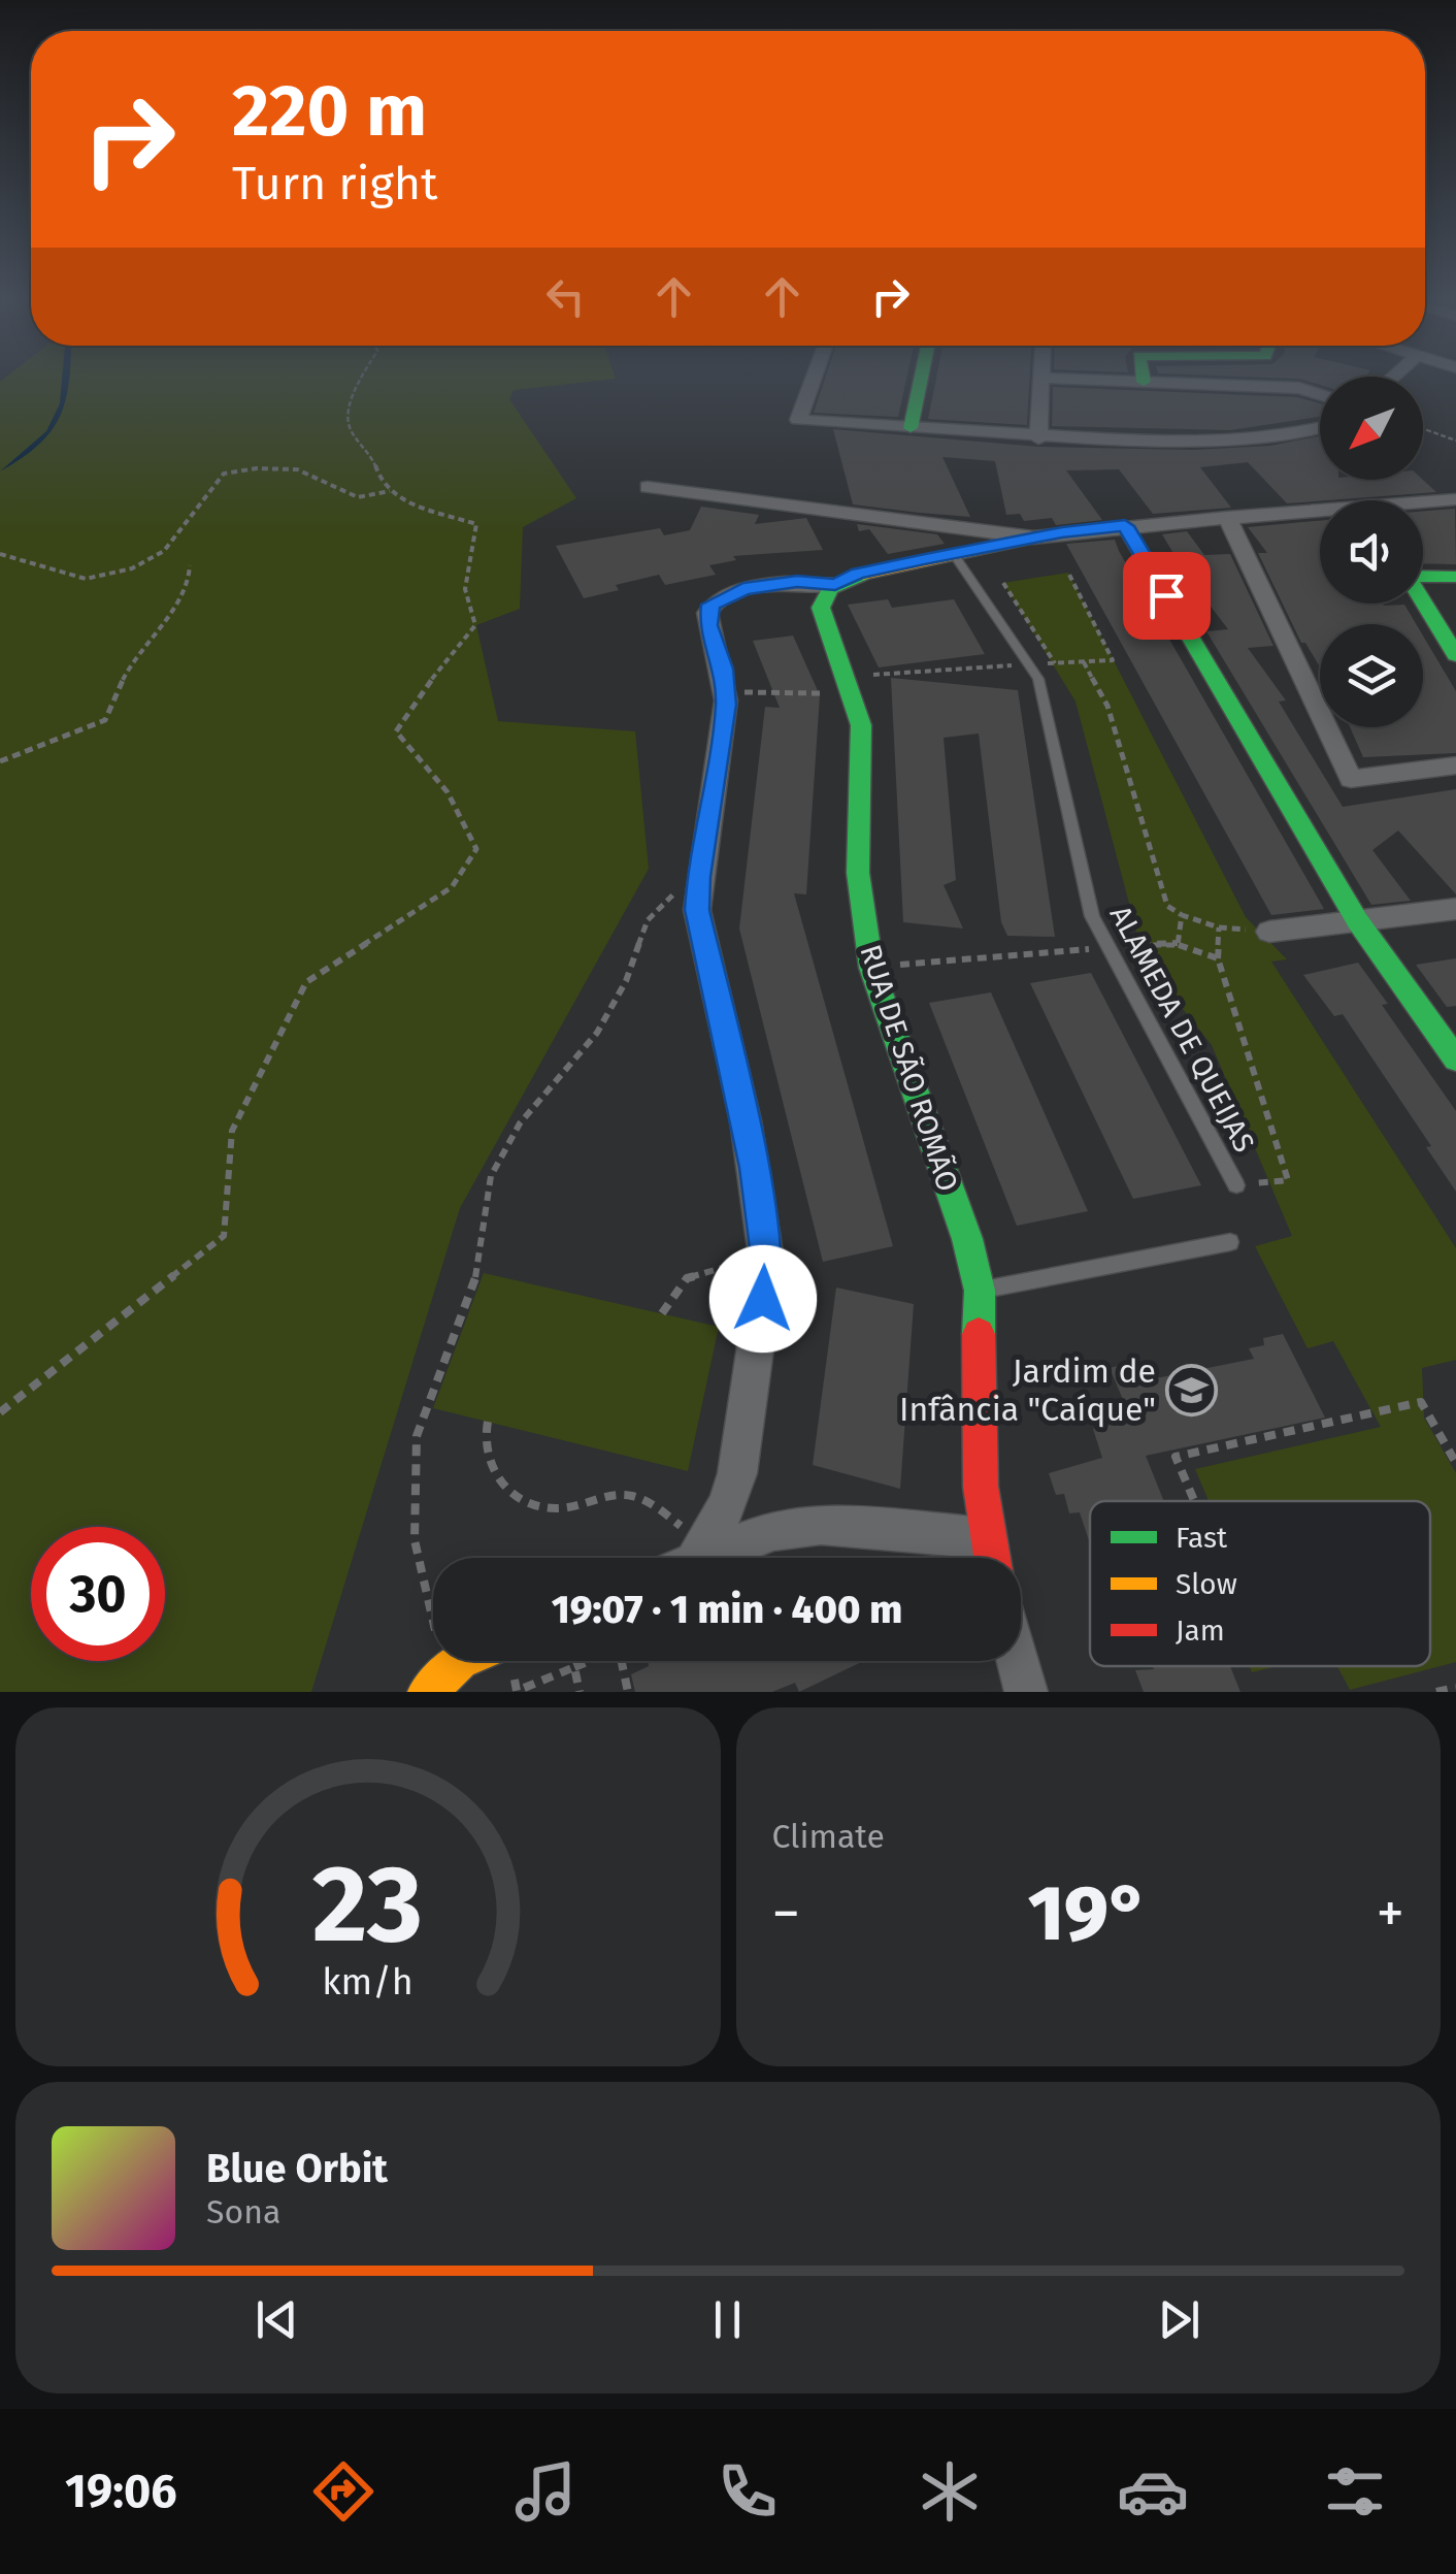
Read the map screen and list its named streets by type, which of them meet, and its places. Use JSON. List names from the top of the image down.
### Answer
{
  "streets": {
    "street": ["RUA DE SÃO ROMÃO"],
    "lane": ["ALAMEDA DE QUEIJAS"]
  },
  "places": {
    "school or university": ["Jardim de Infância \"Caíque\""]
  },
  "legend": ["Fast", "Slow", "Jam"],
  "north": "bottom left",
  "page": {
    "turn": ["220 m", "Turn right"],
    "limit": "30",
    "trip": "19:07 · 1 min · 400 m",
    "tile": "Climate",
    "heat": ["−", "19°", "+"],
    "song": ["Blue Orbit", "Sona"],
    "tabs": "19:06",
    "gauge": ["23", "km/h"]
  }
}
